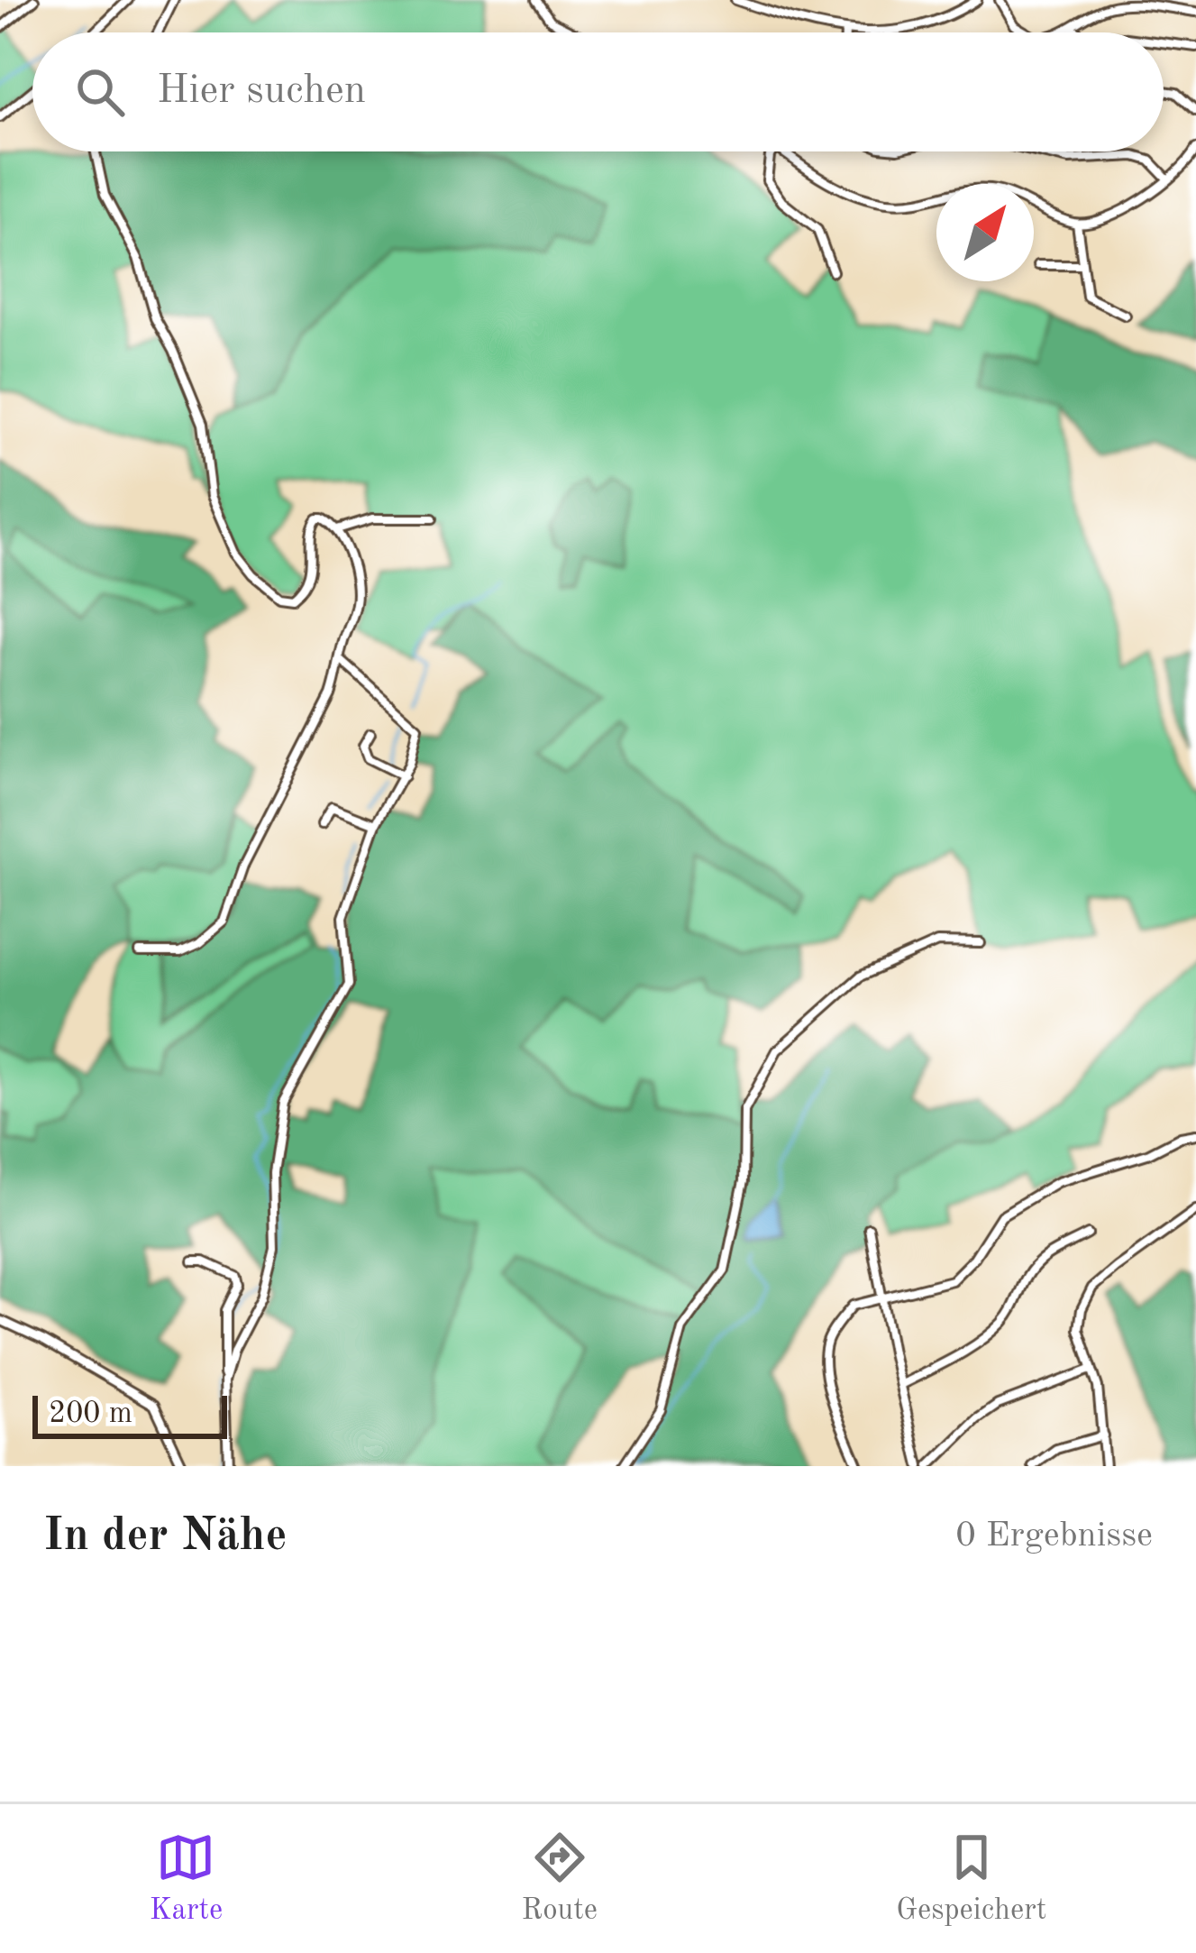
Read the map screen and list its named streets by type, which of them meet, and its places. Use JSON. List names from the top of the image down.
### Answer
{
  "scale_bar": "200 m",
  "north": "top right",
  "page": {
    "search": "Hier suchen",
    "scale": "200 m",
    "heading": ["In der Nähe", "0 Ergebnisse"],
    "nav": ["Karte", "Route", "Gespeichert"]
  }
}
